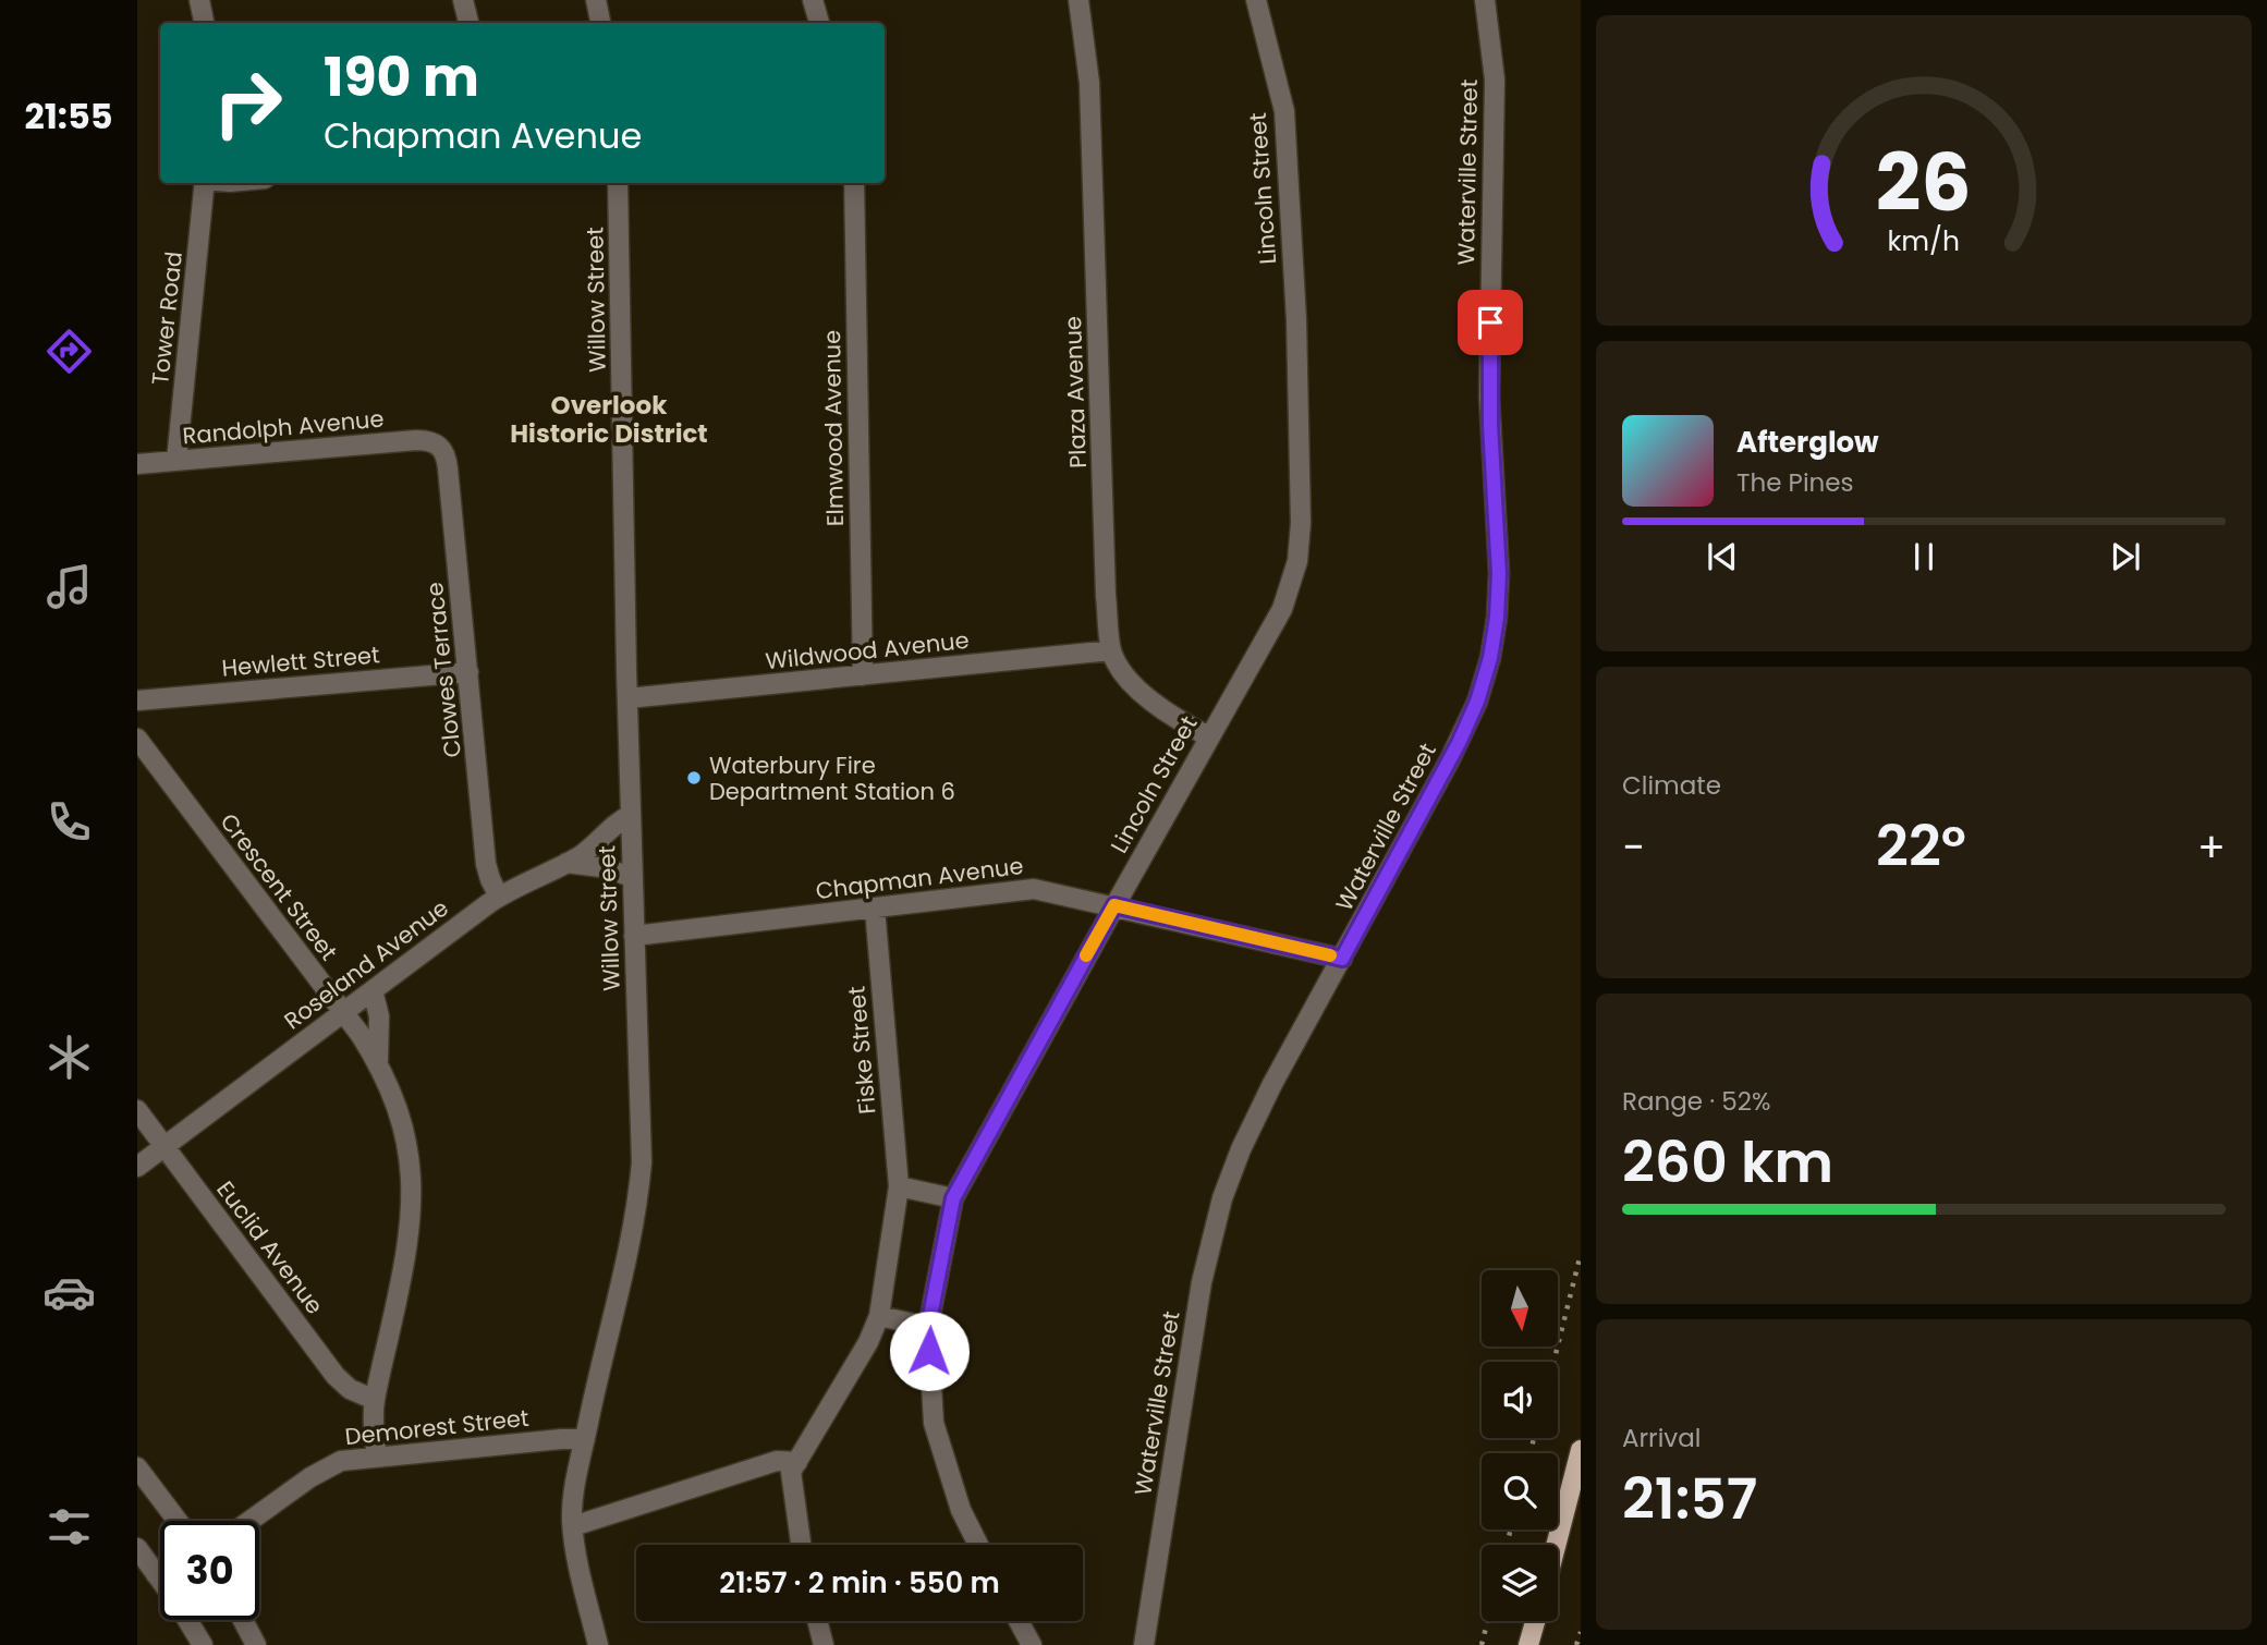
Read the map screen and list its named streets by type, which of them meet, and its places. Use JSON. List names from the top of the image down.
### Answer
{
  "streets": {
    "street": [
      "Waterville Street",
      "Lincoln Street",
      "Willow Street",
      "Tower Road",
      "Plaza Avenue",
      "Randolph Avenue",
      "Elmwood Avenue",
      "Wildwood Avenue",
      "Hewlett Street",
      "Clowes Terrace",
      "Chapman Avenue",
      "Crescent Street",
      "Roseland Avenue",
      "Fiske Street",
      "Euclid Avenue",
      "Demorest Street"
    ]
  },
  "crossings": [
    ["Waterville Street", "Chapman Avenue"],
    ["Lincoln Street", "Plaza Avenue"],
    ["Lincoln Street", "Chapman Avenue"],
    ["Willow Street", "Wildwood Avenue"],
    ["Willow Street", "Chapman Avenue"],
    ["Willow Street", "Roseland Avenue"],
    ["Willow Street", "Demorest Street"],
    ["Tower Road", "Randolph Avenue"],
    ["Plaza Avenue", "Wildwood Avenue"],
    ["Randolph Avenue", "Clowes Terrace"],
    ["Elmwood Avenue", "Wildwood Avenue"],
    ["Hewlett Street", "Clowes Terrace"],
    ["Clowes Terrace", "Roseland Avenue"],
    ["Chapman Avenue", "Fiske Street"],
    ["Crescent Street", "Roseland Avenue"],
    ["Crescent Street", "Euclid Avenue"],
    ["Crescent Street", "Demorest Street"],
    ["Roseland Avenue", "Euclid Avenue"]
  ],
  "districts": ["Overlook Historic District"],
  "places": ["Waterbury Fire Department Station 6"],
  "north": "bottom",
  "page": {
    "tabs": "21:55",
    "turn": ["190 m", "Chapman Avenue"],
    "song": ["Afterglow", "The Pines"],
    "tile": [
      "Climate",
      ["Range · 52%", "260 km"],
      ["Arrival", "21:57"]
    ],
    "heat": ["−", "22°", "+"],
    "limit": "30",
    "trip": "21:57 · 2 min · 550 m",
    "gauge": ["26", "km/h"]
  }
}
